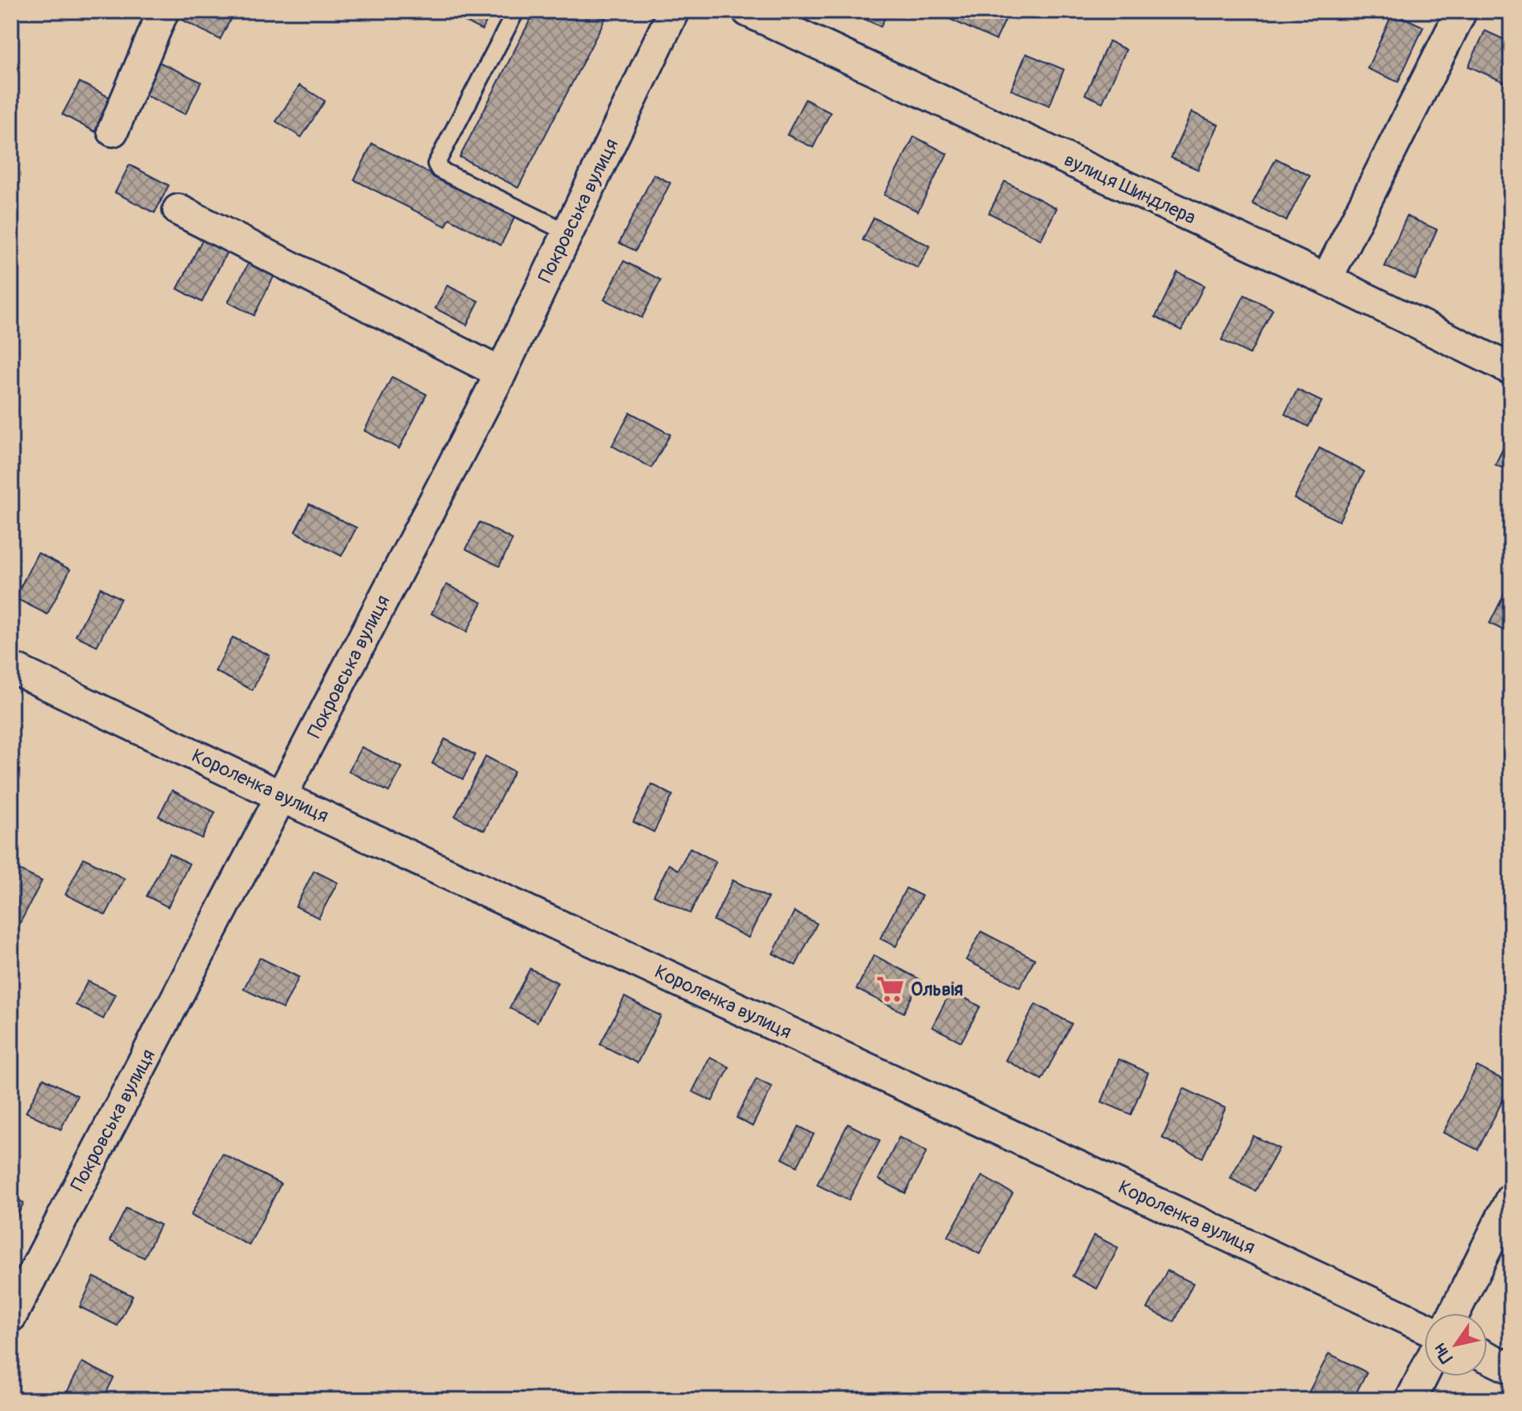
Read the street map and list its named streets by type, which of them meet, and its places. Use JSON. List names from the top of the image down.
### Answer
{
  "streets": {
    "street": ["вулиця Шиндлера", "Покровська вулиця", "Короленка вулиця"]
  },
  "crossings": [
    ["Покровська вулиця", "Короленка вулиця"]
  ],
  "places": {
    "supermarket": ["Ольвія"]
  },
  "north": "bottom left"
}
